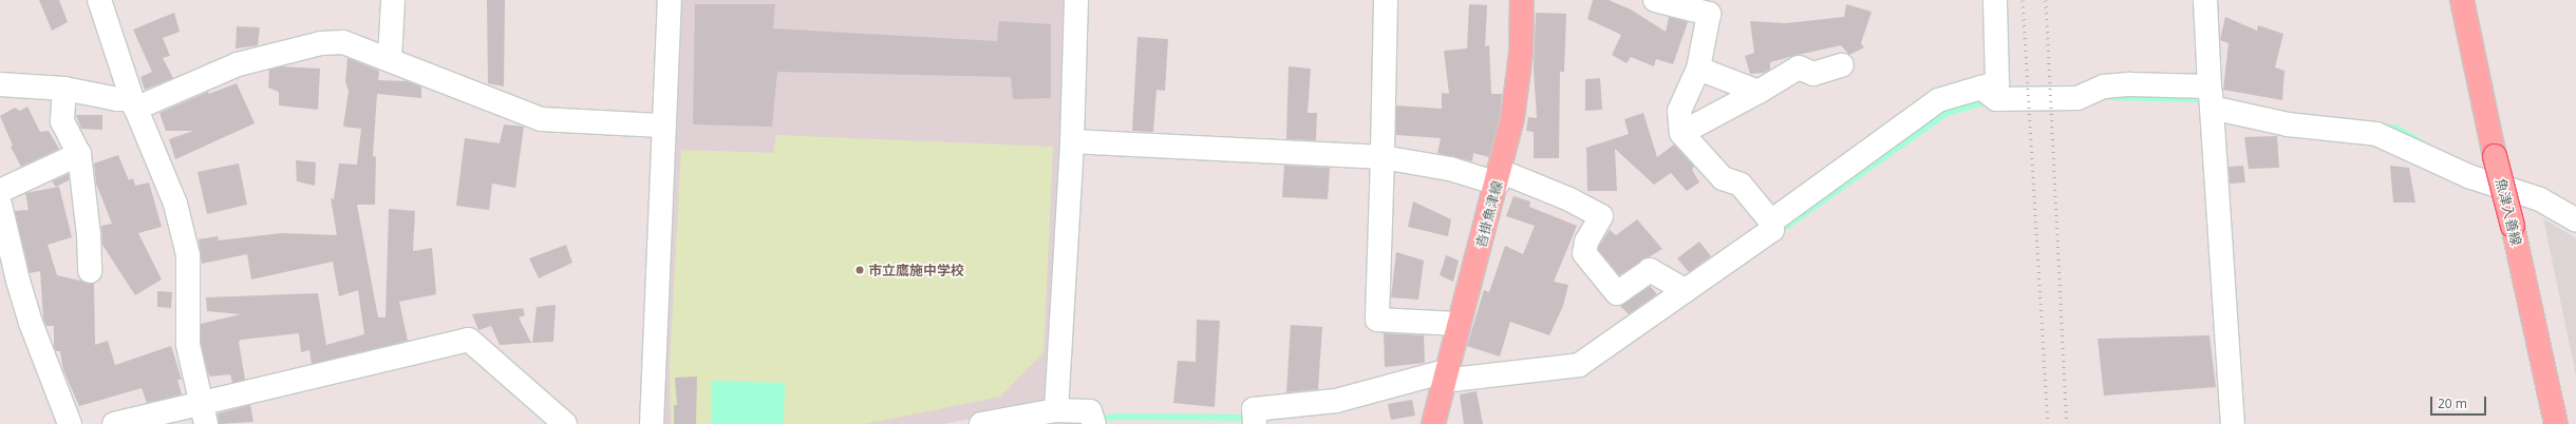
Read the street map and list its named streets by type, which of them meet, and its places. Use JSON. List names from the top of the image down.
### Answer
{
  "streets": {
    "main road": ["魚津入善線", "沓掛魚津線"]
  },
  "places": ["市立鷹施中学校"],
  "scale_bar": "20 m"
}
